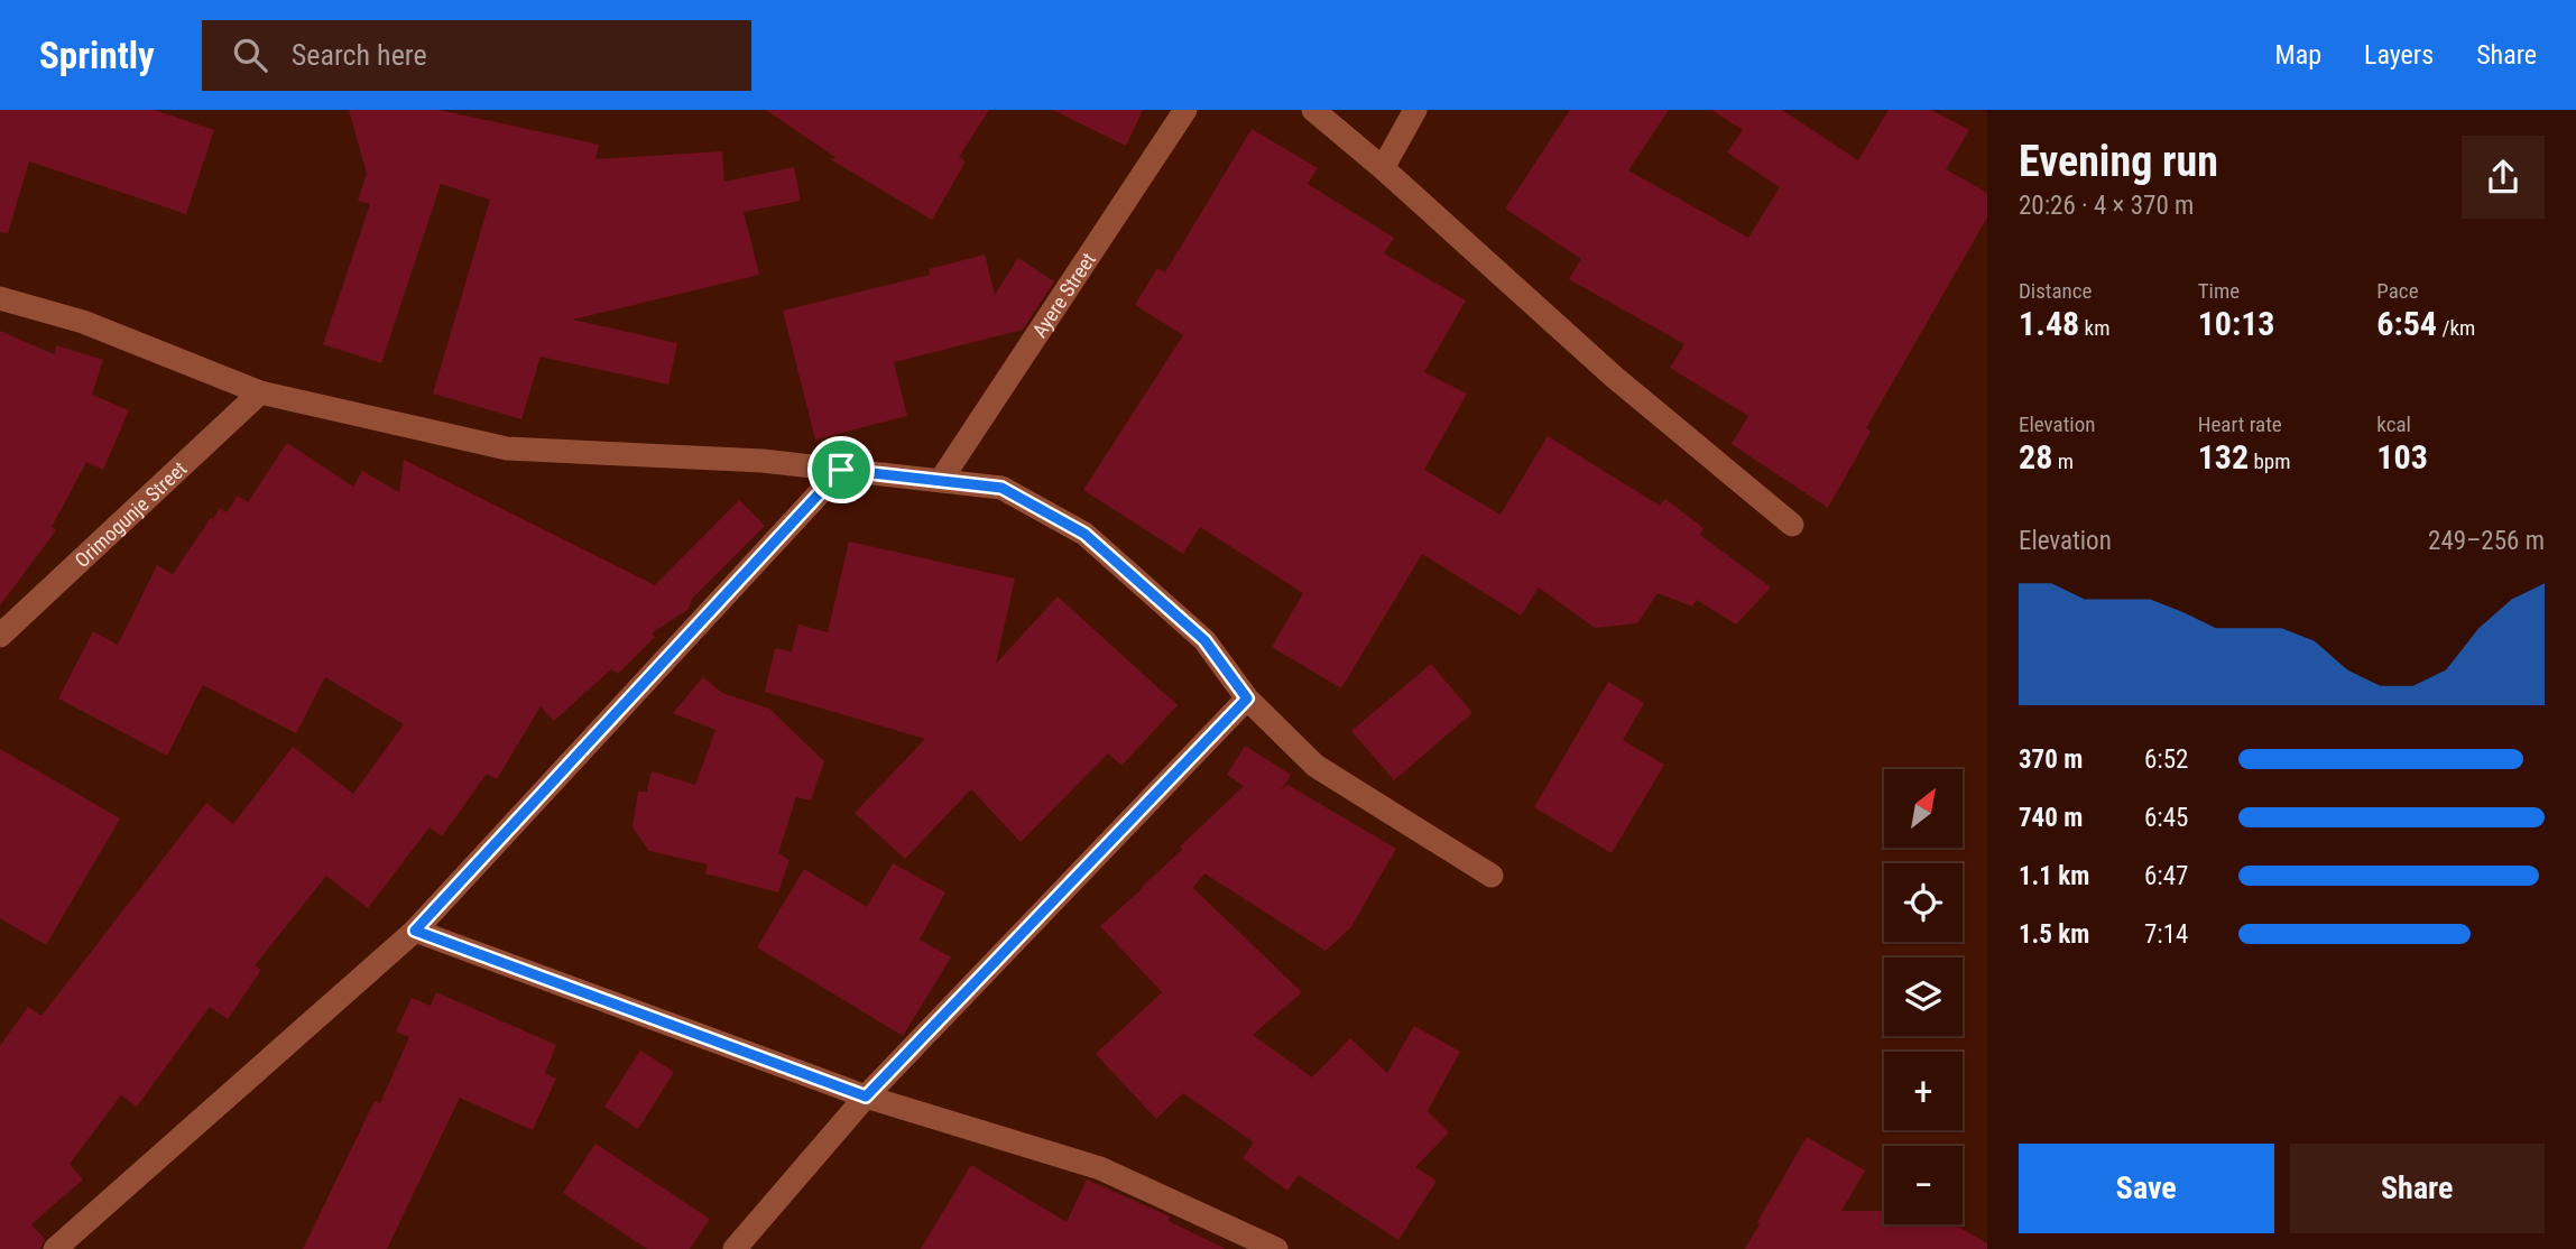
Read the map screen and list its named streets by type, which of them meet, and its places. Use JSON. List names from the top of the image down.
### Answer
{
  "streets": {
    "street": ["Ayere Street", "Orimogunje Street"]
  },
  "north": "top right",
  "page": {
    "header": "Sprintly",
    "search": "Search here",
    "nav": ["Map", "Layers", "Share"],
    "heading": ["Evening run", "20:26 · 4 × 370 m"],
    "stats": [
      ["Distance", "1.48 km"],
      ["Time", "10:13"],
      ["Pace", "6:54 /km"],
      ["Elevation", "28 m"],
      ["Heart rate", "132 bpm"],
      ["kcal", "103"]
    ],
    "chart": ["Elevation", "249–256 m"],
    "list": [
      {
        "name": "370 m",
        "note": "6:52"
      },
      {
        "name": "740 m",
        "note": "6:45"
      },
      {
        "name": "1.1 km",
        "note": "6:47"
      },
      {
        "name": "1.5 km",
        "note": "7:14"
      }
    ],
    "map_buttons": ["+", "−"],
    "buttons": ["Save", "Share"]
  }
}
